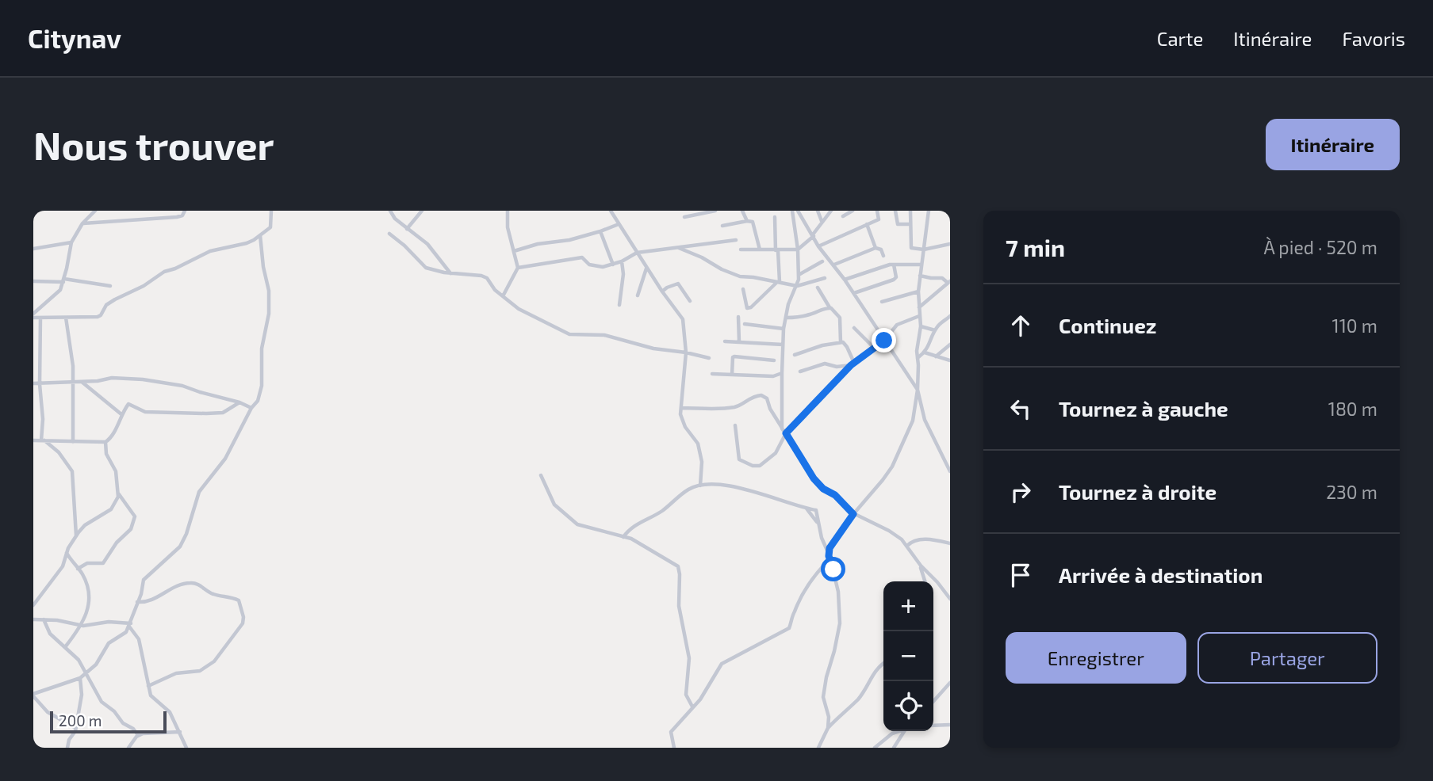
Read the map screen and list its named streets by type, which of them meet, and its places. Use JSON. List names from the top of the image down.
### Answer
{
  "scale_bar": "200 m",
  "page": {
    "header": "Citynav",
    "nav": ["Carte", "Itinéraire", "Favoris"],
    "buttons": [
      "Itinéraire",
      ["Enregistrer", "Partager"]
    ],
    "title": "Nous trouver",
    "heading": ["7 min", "À pied · 520 m"],
    "list": [
      ["Continuez", "110 m"],
      ["Tournez à gauche", "180 m"],
      ["Tournez à droite", "230 m"],
      "Arrivée à destination"
    ],
    "map_buttons": ["+", "−"],
    "scale": "200 m"
  }
}
